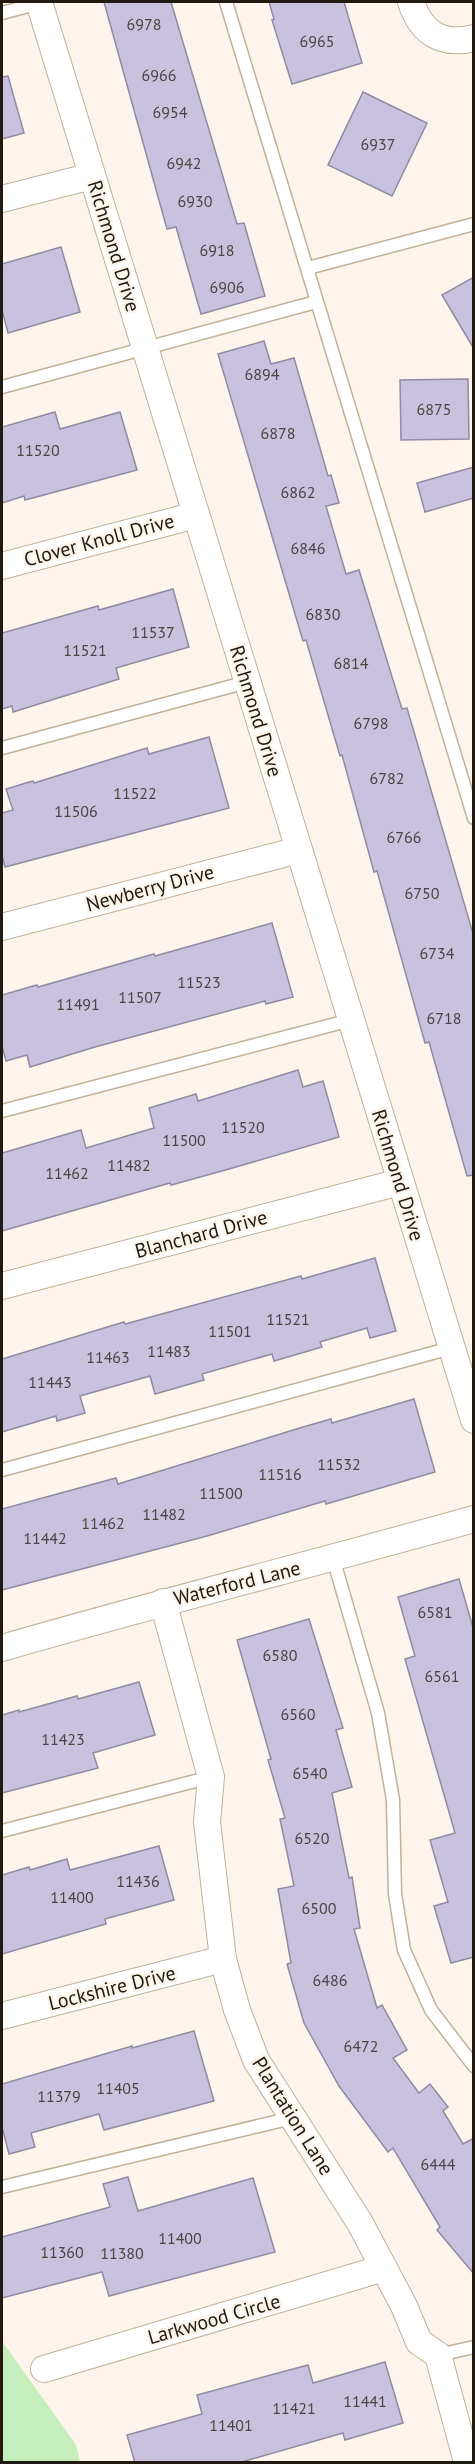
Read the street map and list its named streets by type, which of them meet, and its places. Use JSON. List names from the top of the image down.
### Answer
{
  "streets": {
    "street": [
      "Richmond Drive",
      "Clover Knoll Drive",
      "Newberry Drive",
      "Blanchard Drive",
      "Waterford Lane",
      "Lockshire Drive",
      "Plantation Lane",
      "Larkwood Circle"
    ]
  },
  "crossings": [
    ["Richmond Drive", "Clover Knoll Drive"],
    ["Richmond Drive", "Newberry Drive"],
    ["Richmond Drive", "Blanchard Drive"],
    ["Waterford Lane", "Plantation Lane"],
    ["Lockshire Drive", "Plantation Lane"],
    ["Plantation Lane", "Larkwood Circle"]
  ],
  "house_numbers": [
    "6978",
    "6965",
    "6966",
    "6954",
    "6937",
    "6942",
    "6930",
    "6918",
    "6906",
    "6894",
    "6875",
    "6878",
    "11520",
    "6862",
    "6846",
    "6830",
    "11537",
    "11521",
    "6814",
    "6798",
    "6782",
    "11522",
    "11506",
    "6766",
    "6750",
    "6734",
    "11523",
    "11507",
    "11491",
    "6718",
    "11520",
    "11500",
    "11482",
    "11462",
    "11521",
    "11501",
    "11483",
    "11463",
    "11443",
    "11532",
    "11516",
    "11500",
    "11482",
    "11462",
    "11442",
    "6581",
    "6580",
    "6561",
    "6560",
    "11423",
    "6540",
    "6520",
    "11436",
    "11400",
    "6500",
    "6486",
    "6472",
    "11405",
    "11379",
    "6444",
    "11400",
    "11360",
    "11380",
    "11441",
    "11421",
    "11401"
  ]
}
